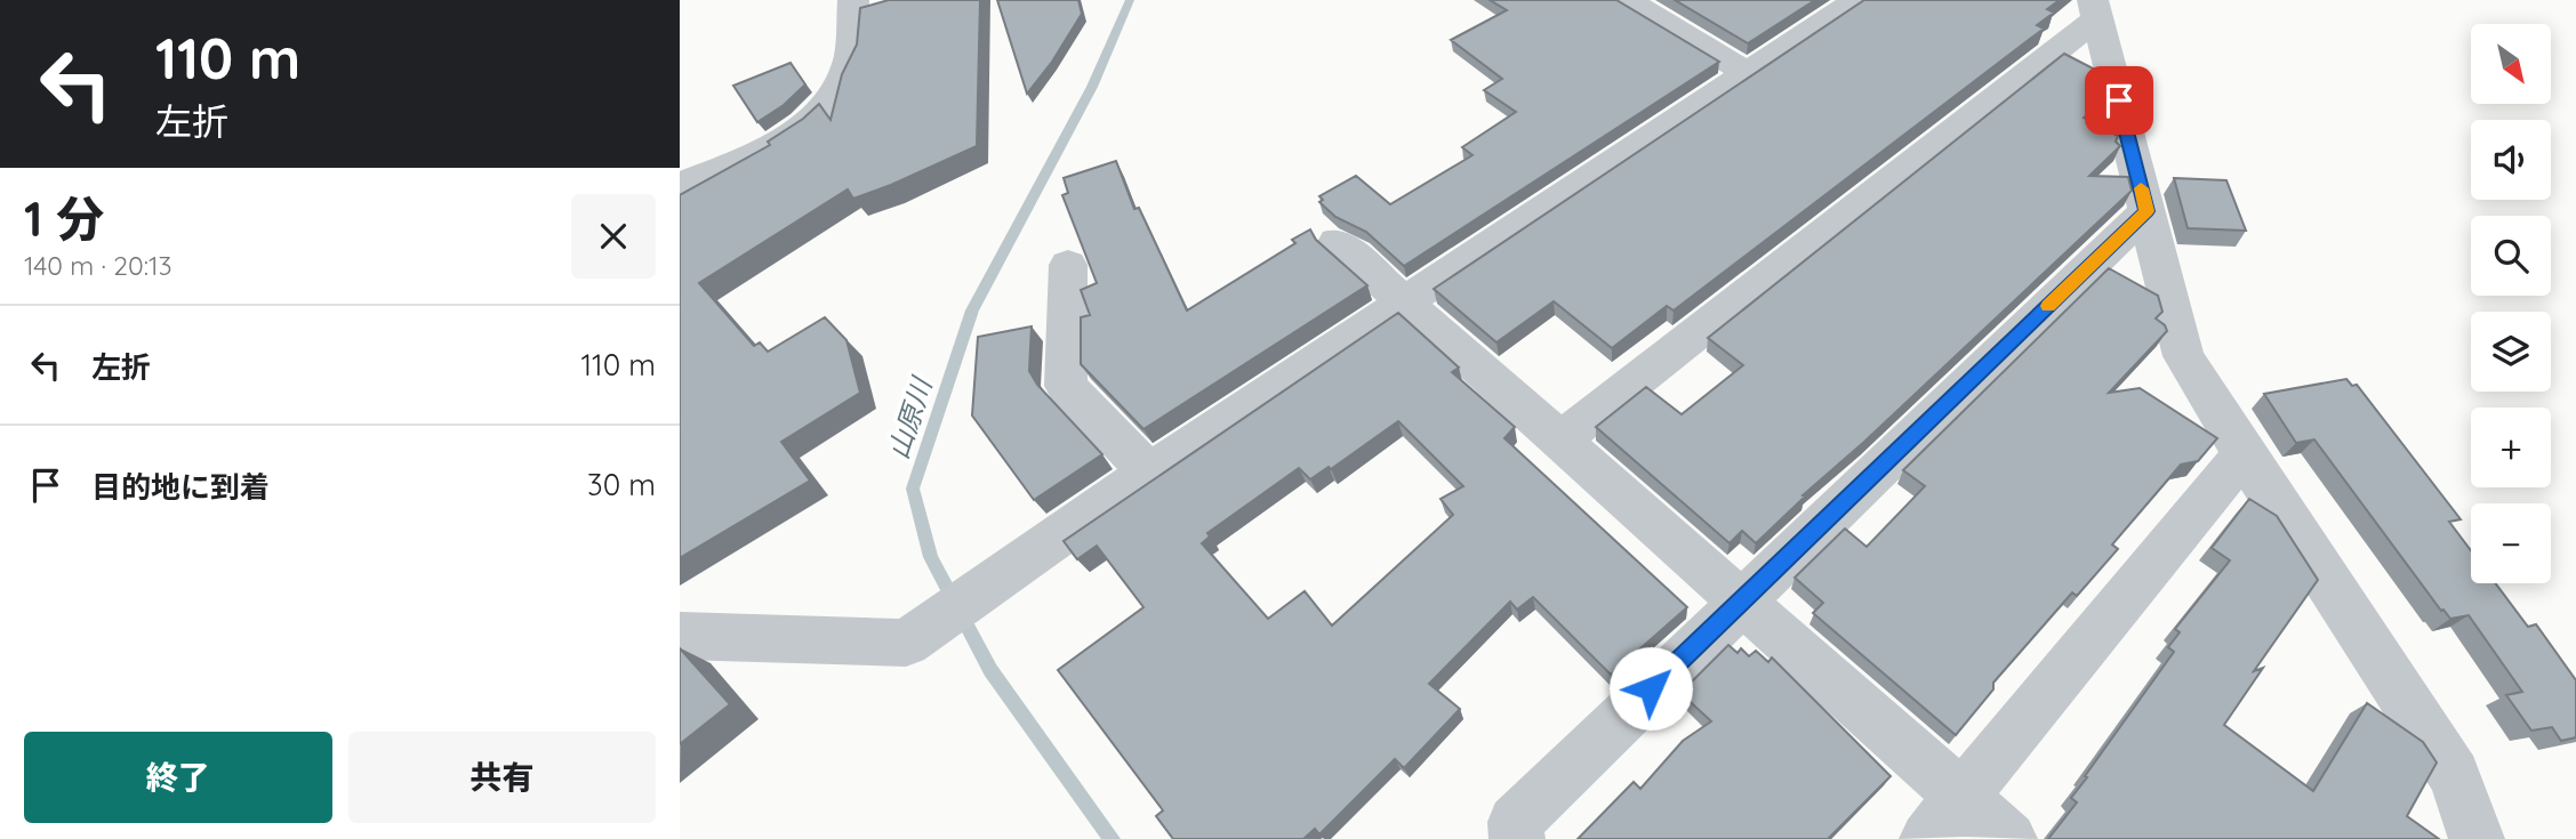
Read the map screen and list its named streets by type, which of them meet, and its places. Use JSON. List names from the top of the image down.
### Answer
{
  "water": ["山原川"],
  "north": "bottom right",
  "page": {
    "turn": ["110 m", "左折"],
    "map_buttons": ["+", "−"],
    "heading": ["1 分", "140 m · 20:13"],
    "list": [
      {
        "name": "左折",
        "value": "110 m"
      },
      {
        "name": "目的地に到着",
        "value": "30 m"
      }
    ],
    "buttons": ["終了", "共有"]
  }
}
